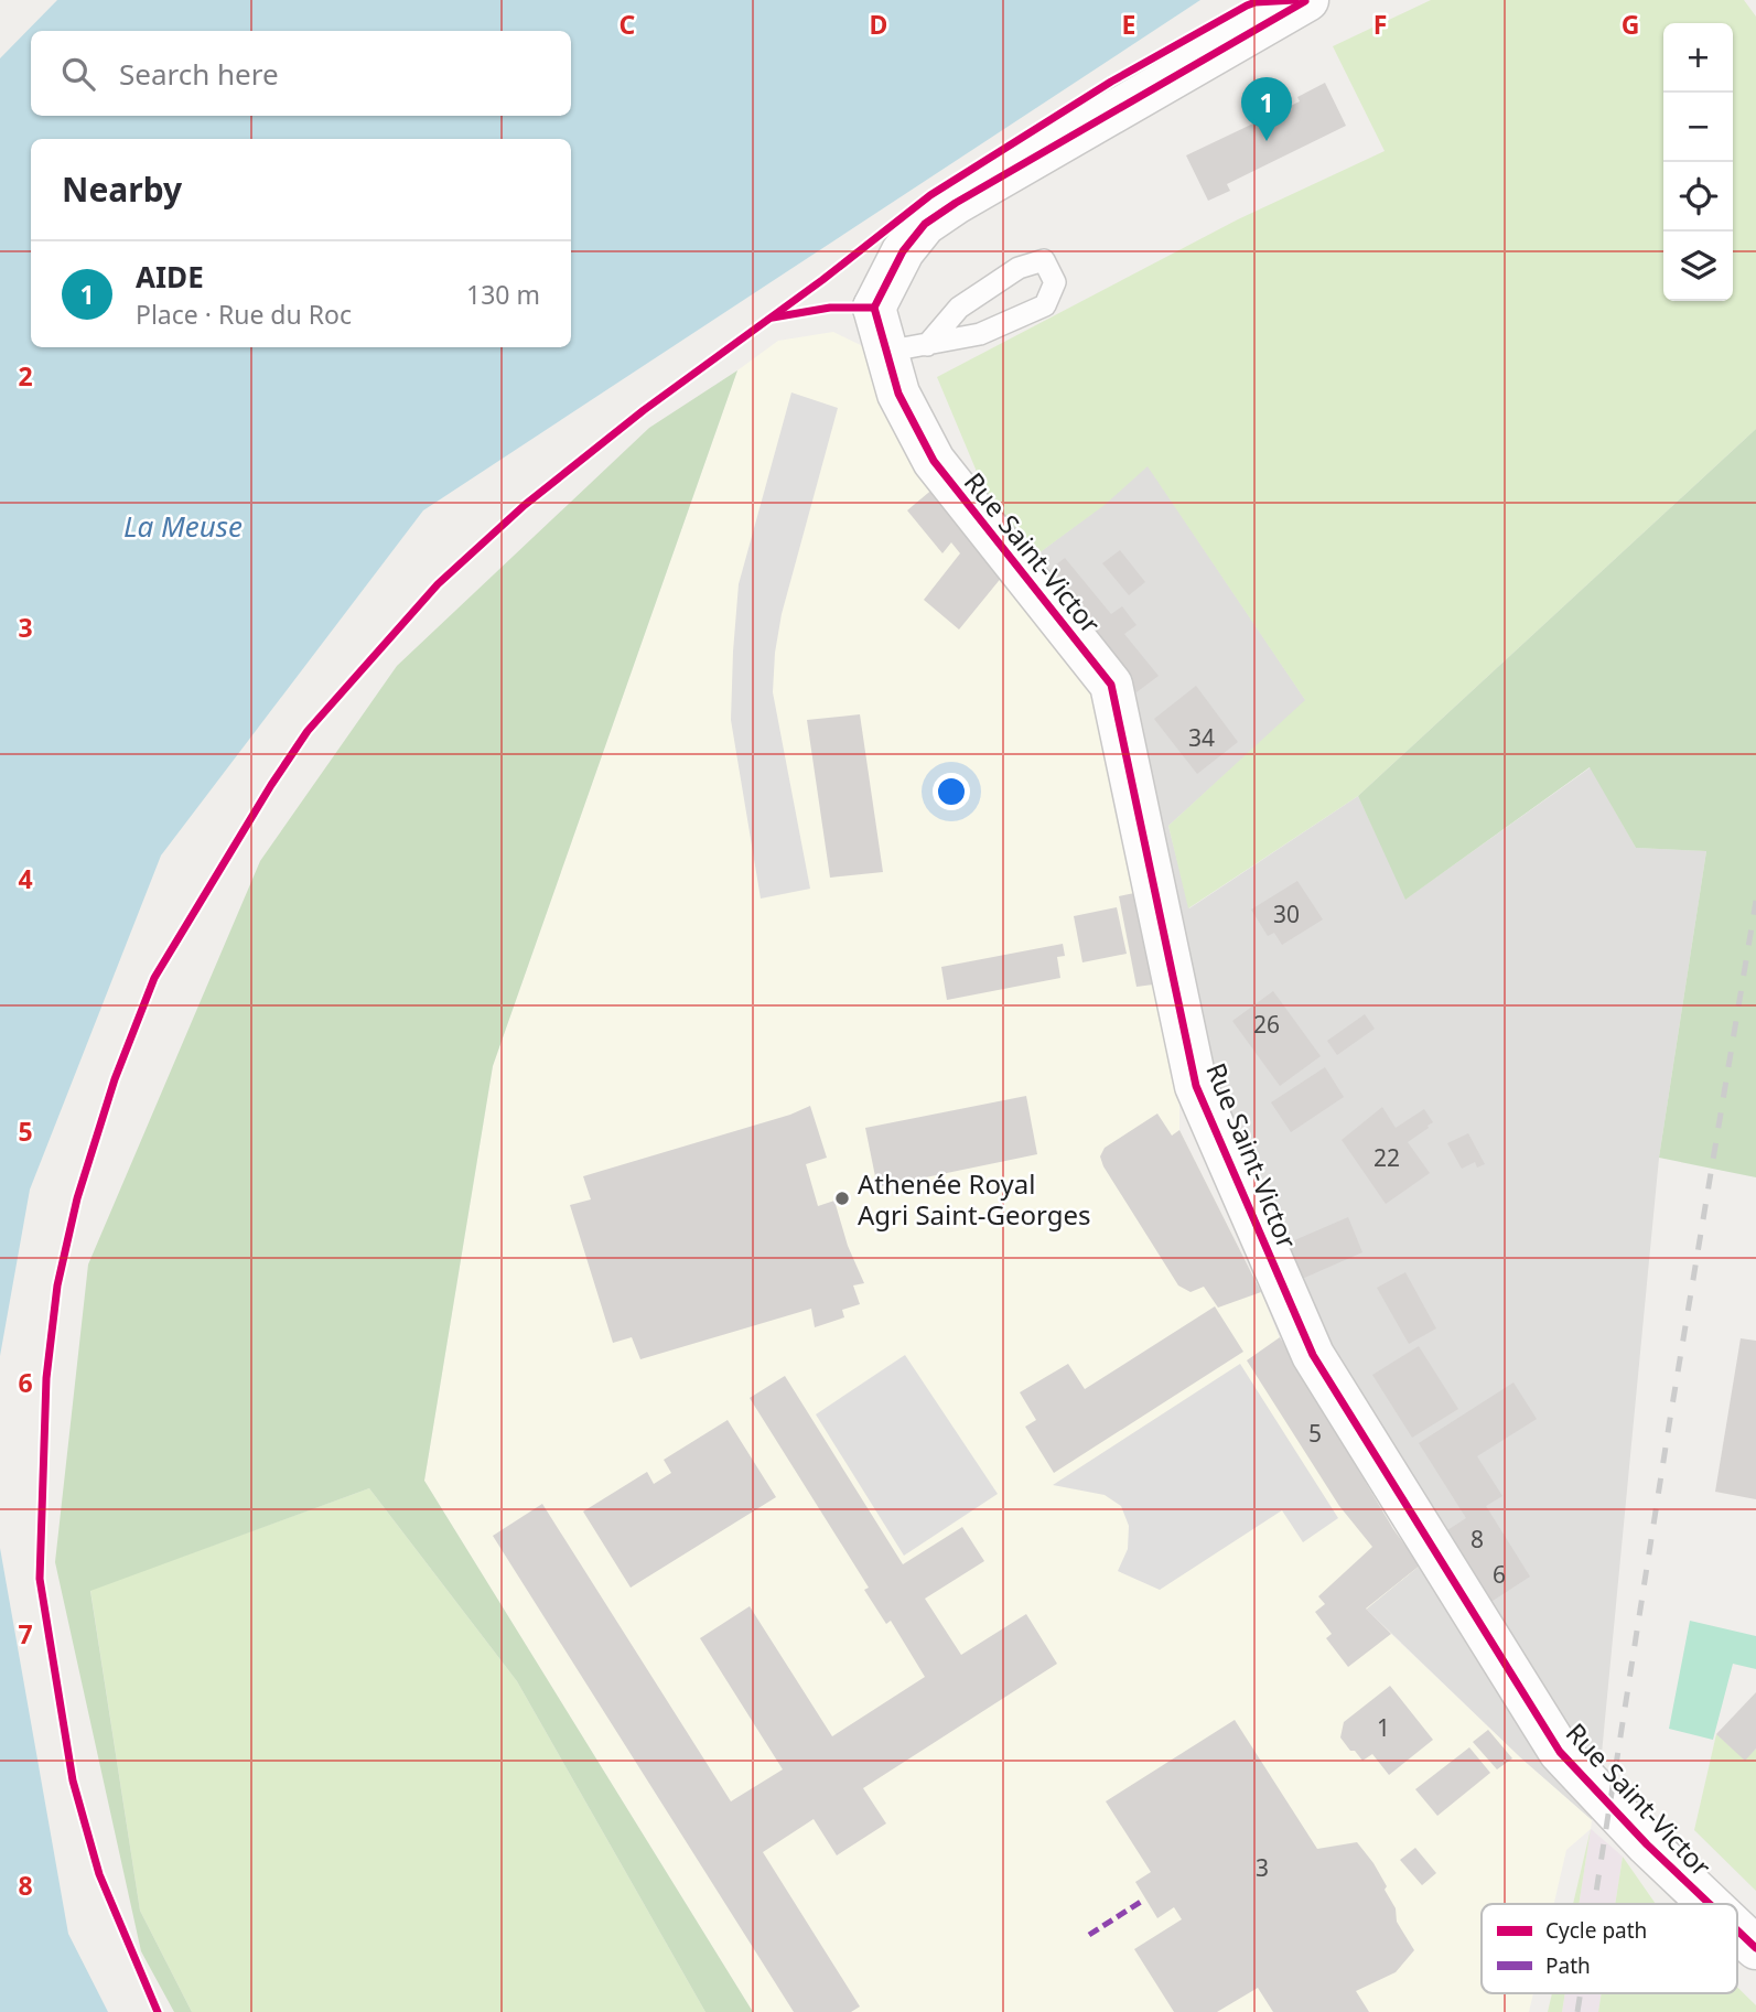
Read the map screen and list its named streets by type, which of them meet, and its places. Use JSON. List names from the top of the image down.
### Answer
{
  "streets": {
    "street": ["Rue Saint-Victor"]
  },
  "water": ["La Meuse"],
  "places": ["Athenée Royal Agri Saint-Georges"],
  "house_numbers": [
    "34",
    "30",
    "26",
    "22",
    "5",
    "8",
    "6",
    "1",
    "3"
  ],
  "legend": ["Cycle path", "Path"],
  "page": {
    "map_buttons": ["+", "−"],
    "search": "Search here",
    "pins": "1",
    "heading": "Nearby",
    "list": [
      {
        "mark": "1",
        "name": "AIDE",
        "note": "Place · Rue du Roc",
        "value": "130 m"
      }
    ]
  },
  "grid": {
    "columns": [
      "C",
      "D",
      "E",
      "F",
      "G"
    ],
    "rows": [
      "2",
      "3",
      "4",
      "5",
      "6",
      "7",
      "8"
    ]
  }
}
